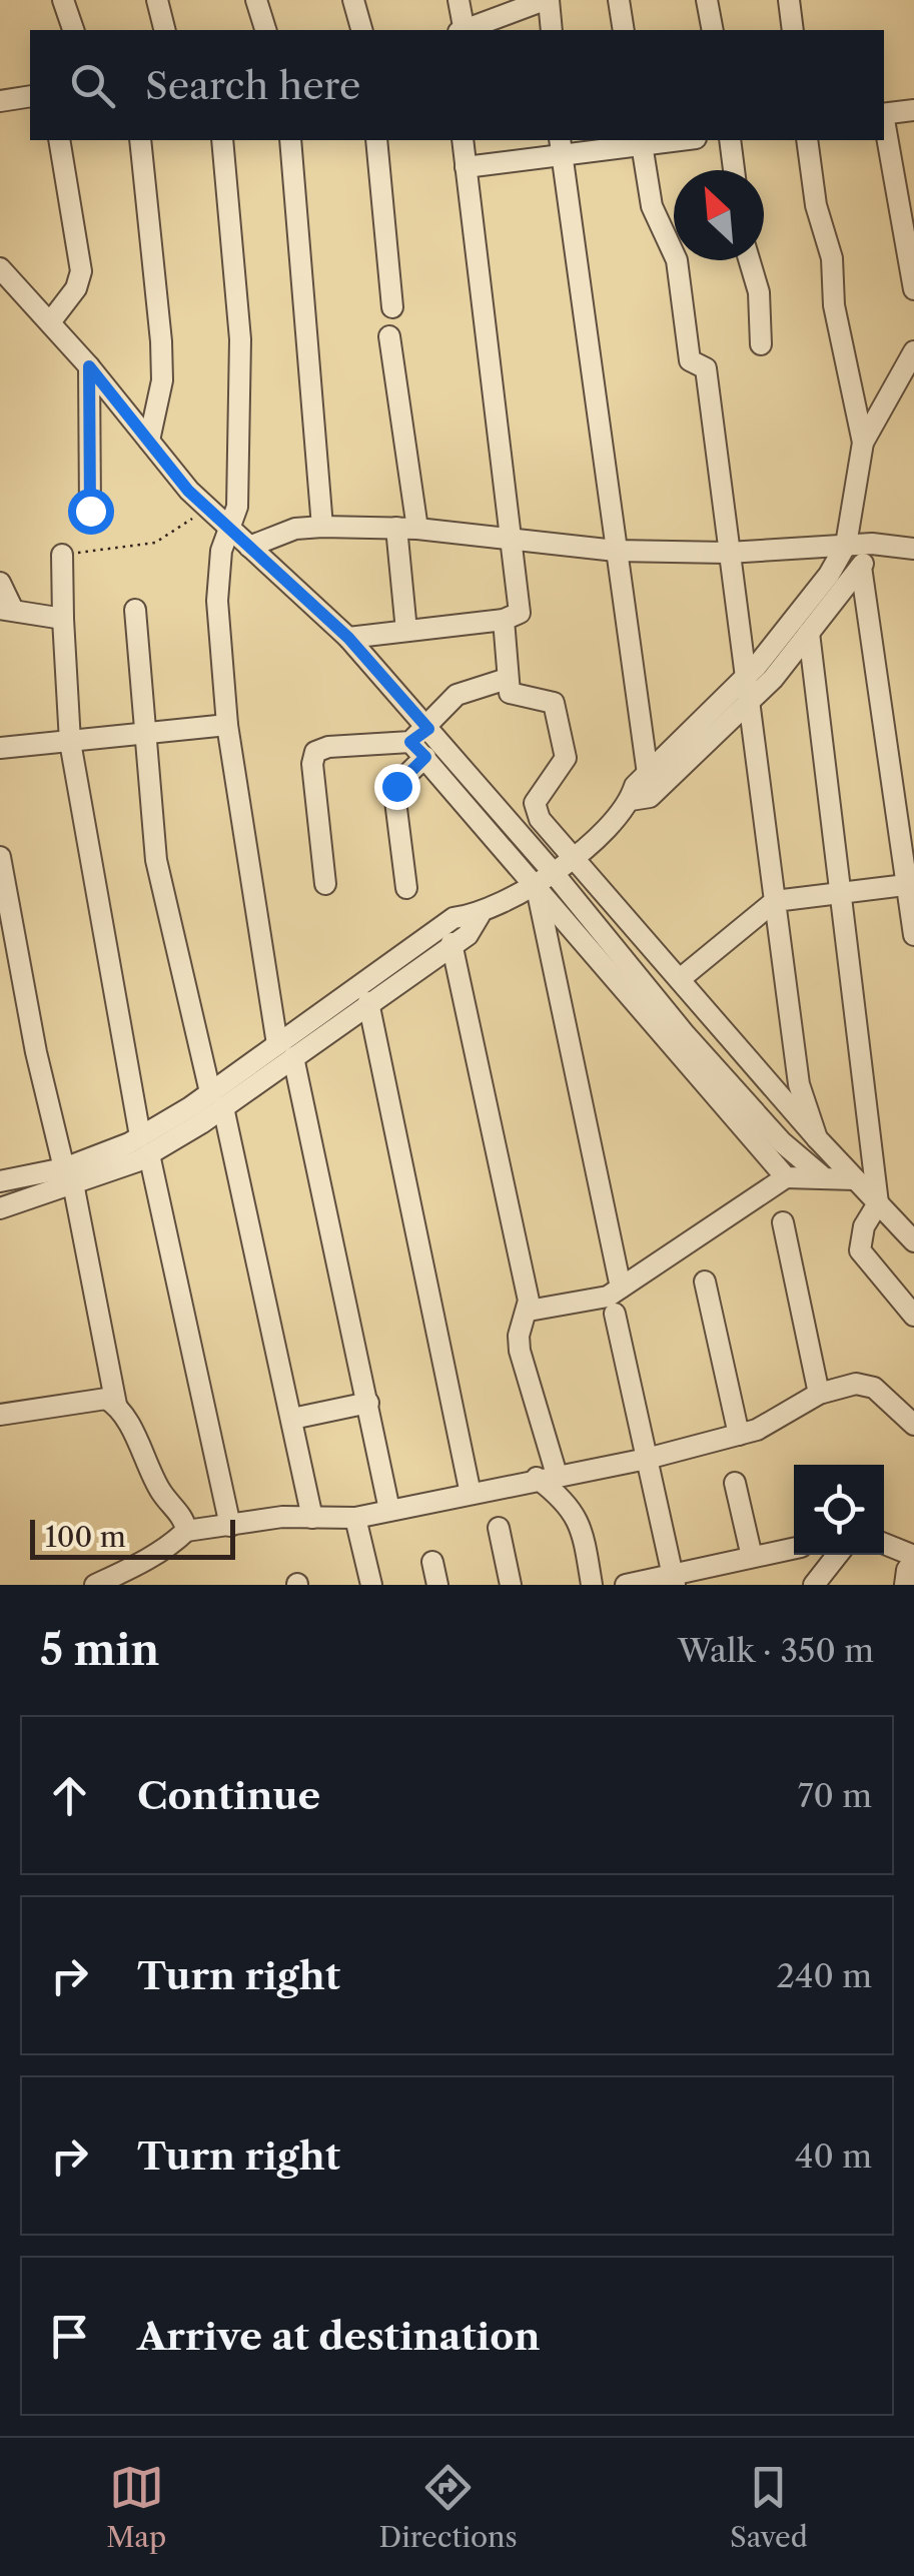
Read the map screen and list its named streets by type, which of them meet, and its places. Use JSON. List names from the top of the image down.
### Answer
{
  "scale_bar": "100 m",
  "north": "top left",
  "page": {
    "search": "Search here",
    "scale": "100 m",
    "heading": ["5 min", "Walk · 350 m"],
    "list": [
      ["Continue", "70 m"],
      ["Turn right", "240 m"],
      ["Turn right", "40 m"],
      "Arrive at destination"
    ],
    "nav": ["Map", "Directions", "Saved"]
  }
}
